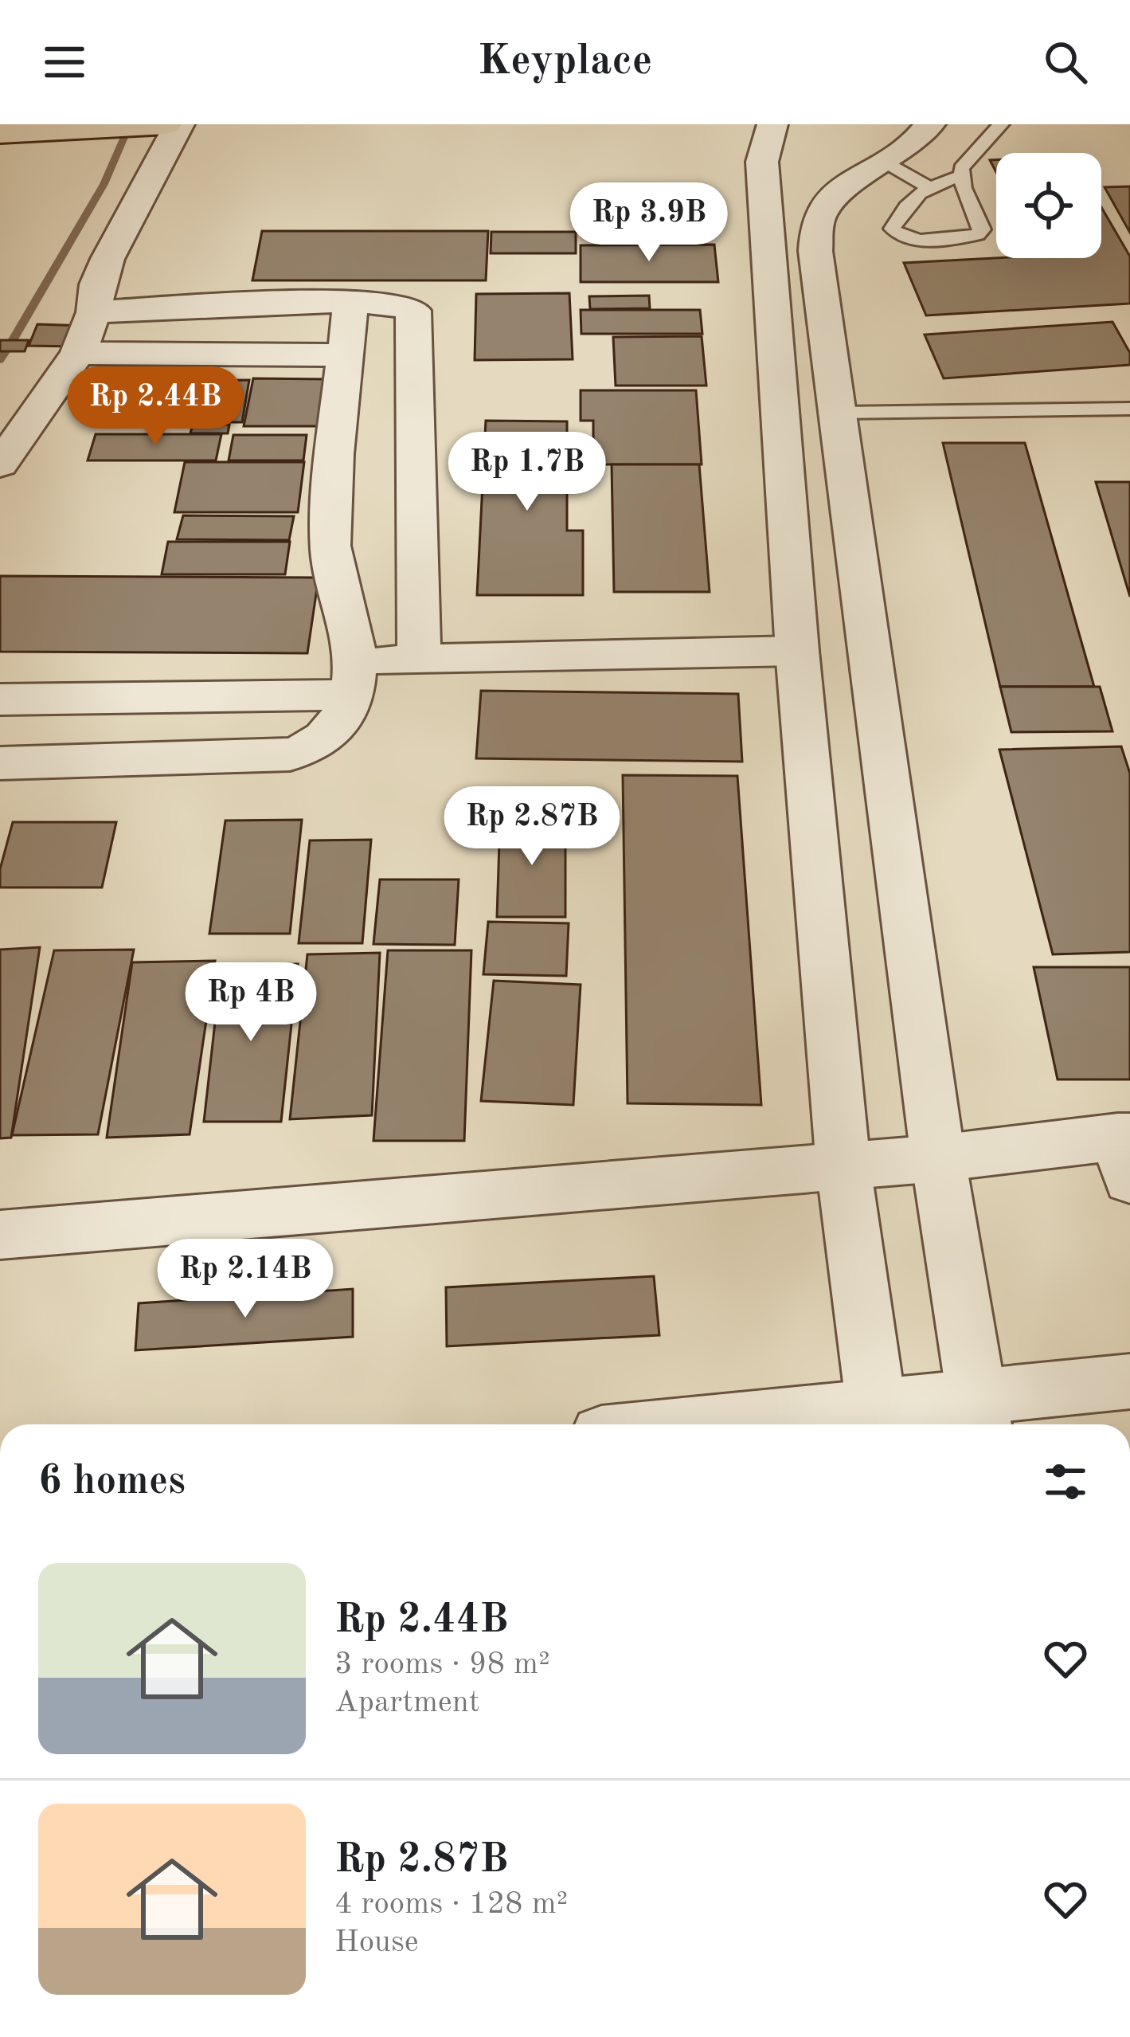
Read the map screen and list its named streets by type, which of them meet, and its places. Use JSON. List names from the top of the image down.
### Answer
{
  "page": {
    "header": "Keyplace",
    "price": [
      "Rp 3.9B",
      "Rp 2.44B",
      "Rp 1.7B",
      "Rp 2.87B",
      "Rp 4B",
      "Rp 2.14B"
    ],
    "heading": "6 homes",
    "list": [
      {
        "name": "Rp 2.44B",
        "note": "3 rooms · 98 m² · Apartment"
      },
      {
        "name": "Rp 2.87B",
        "note": "4 rooms · 128 m² · House"
      }
    ]
  }
}
